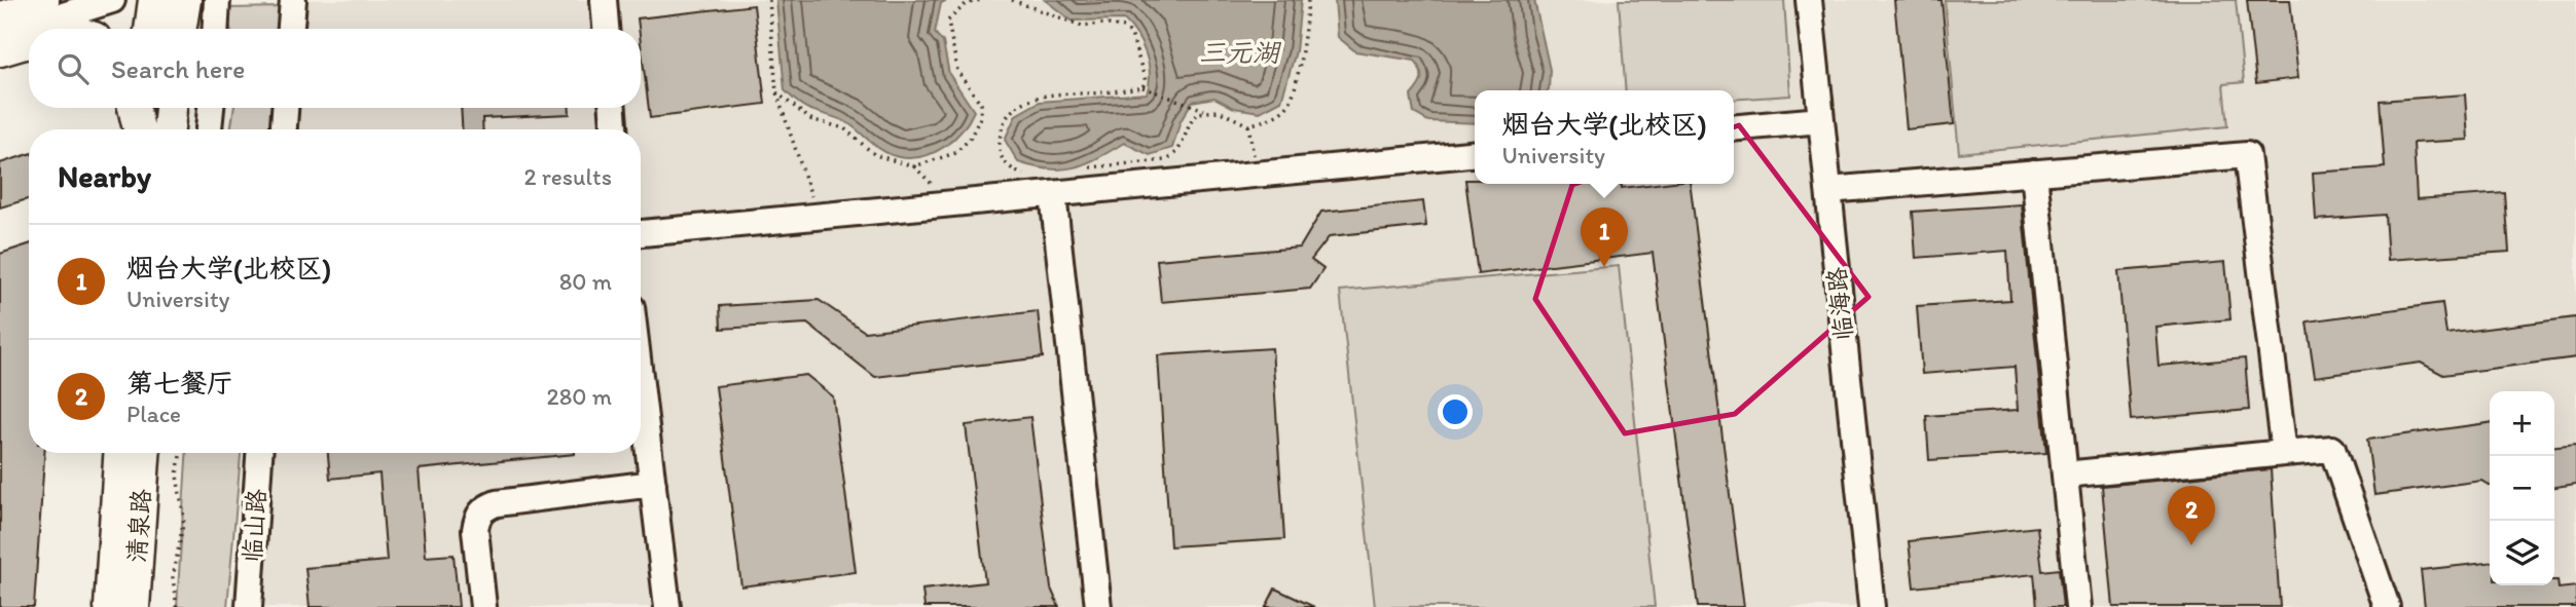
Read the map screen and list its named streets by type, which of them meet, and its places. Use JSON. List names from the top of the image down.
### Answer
{
  "streets": {
    "main road": ["清泉路"],
    "street": ["临海路", "临山路"]
  },
  "water": ["三元湖"],
  "page": {
    "search": "Search here",
    "popup": ["烟台大学(北校区)", "University"],
    "heading": ["Nearby", "2 results"],
    "pins": ["1", "2"],
    "list": [
      {
        "mark": "1",
        "name": "烟台大学(北校区)",
        "note": "University",
        "value": "80 m"
      },
      {
        "mark": "2",
        "name": "第七餐厅",
        "note": "Place",
        "value": "280 m"
      }
    ],
    "map_buttons": ["+", "−"]
  }
}
